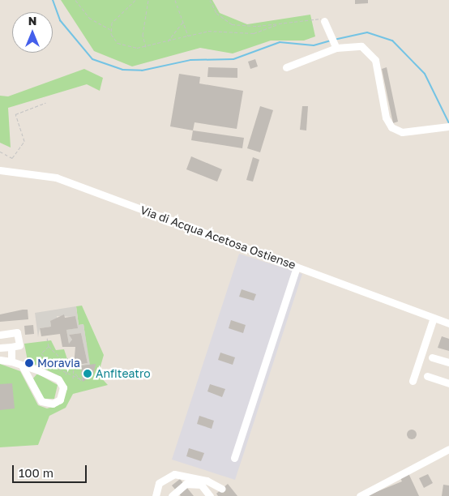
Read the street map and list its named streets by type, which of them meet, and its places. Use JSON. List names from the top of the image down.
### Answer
{
  "streets": {
    "street": ["Via di Acqua Acetosa Ostiense"]
  },
  "places": ["Moravia", "Anfiteatro"],
  "scale_bar": "100 m",
  "north": "top"
}
